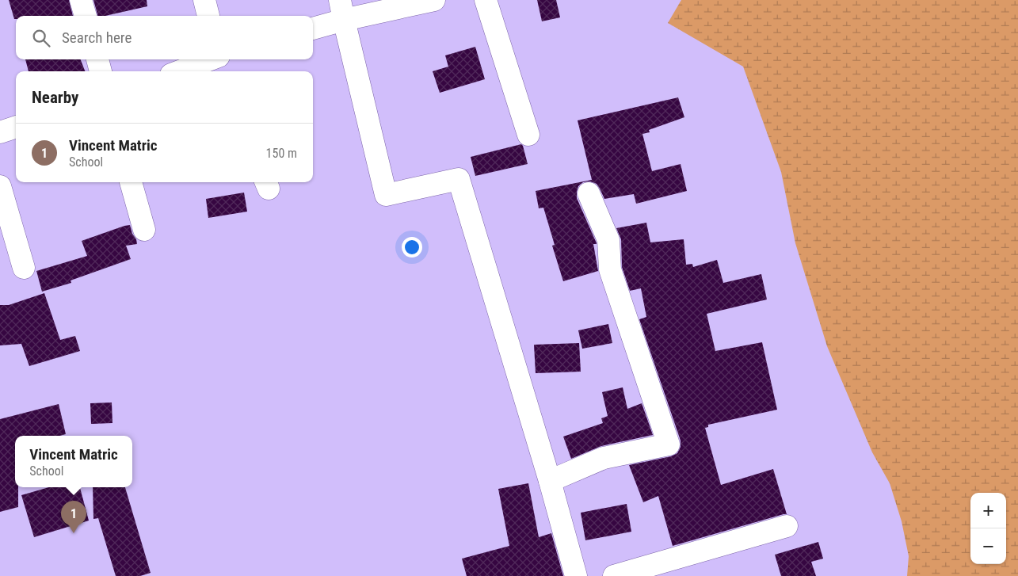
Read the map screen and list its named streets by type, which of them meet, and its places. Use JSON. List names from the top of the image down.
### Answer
{
  "page": {
    "search": "Search here",
    "heading": "Nearby",
    "list": [
      {
        "mark": "1",
        "name": "Vincent Matric",
        "note": "School",
        "value": "150 m"
      }
    ],
    "popup": ["Vincent Matric", "School"],
    "map_buttons": ["+", "−"],
    "pins": "1"
  }
}
